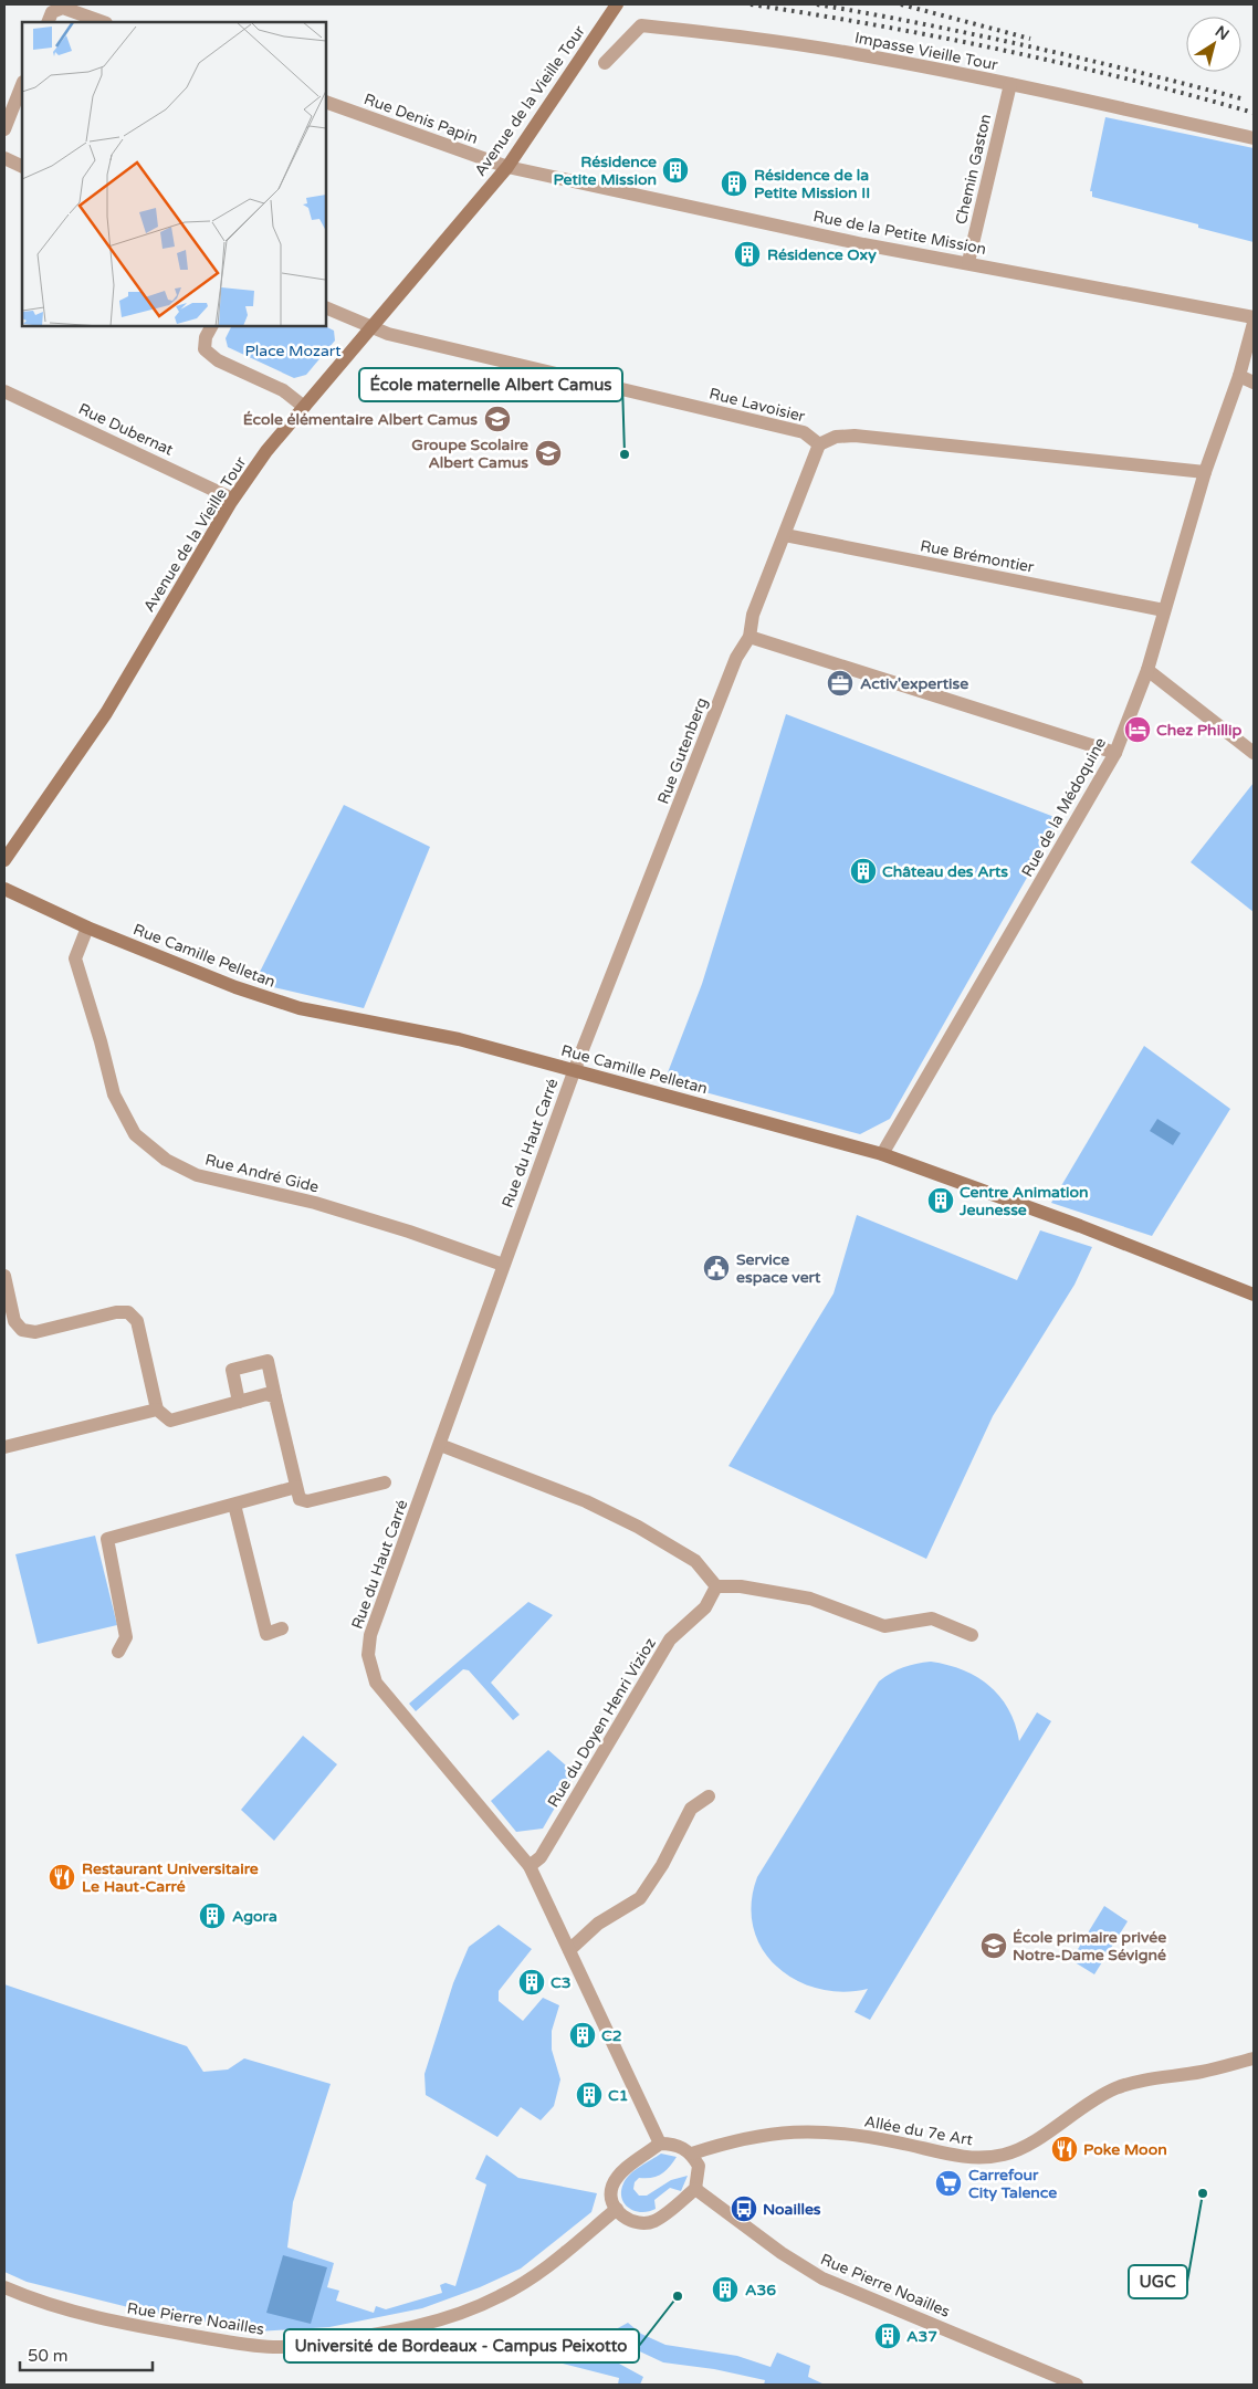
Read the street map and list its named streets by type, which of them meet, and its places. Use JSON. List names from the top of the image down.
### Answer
{
  "streets": {
    "street": [
      "Impasse Vieille Tour",
      "Avenue de la Vieille Tour",
      "Rue Denis Papin",
      "Chemin Gaston",
      "Rue de la Petite Mission",
      "Rue Lavoisier",
      "Rue Dubernat",
      "Rue Brémontier",
      "Rue Gutenberg",
      "Rue de la Médoquine",
      "Rue Camille Pelletan",
      "Rue du Haut Carré",
      "Rue André Gide",
      "Rue du Doyen Henri Vizioz",
      "Allée du 7e Art",
      "Rue Pierre Noailles"
    ]
  },
  "crossings": [
    ["Impasse Vieille Tour", "Chemin Gaston"],
    ["Avenue de la Vieille Tour", "Rue Denis Papin"],
    ["Avenue de la Vieille Tour", "Rue de la Petite Mission"],
    ["Avenue de la Vieille Tour", "Rue Lavoisier"],
    ["Avenue de la Vieille Tour", "Rue Dubernat"],
    ["Rue Denis Papin", "Rue de la Petite Mission"],
    ["Chemin Gaston", "Rue de la Petite Mission"],
    ["Rue Lavoisier", "Rue Gutenberg"],
    ["Rue Brémontier", "Rue Gutenberg"],
    ["Rue Brémontier", "Rue de la Médoquine"],
    ["Rue Gutenberg", "Rue Camille Pelletan"],
    ["Rue Gutenberg", "Rue du Haut Carré"],
    ["Rue de la Médoquine", "Rue Camille Pelletan"],
    ["Rue Camille Pelletan", "Rue du Haut Carré"],
    ["Rue Camille Pelletan", "Rue André Gide"],
    ["Rue du Haut Carré", "Rue André Gide"],
    ["Rue du Haut Carré", "Rue du Doyen Henri Vizioz"],
    ["Rue du Haut Carré", "Allée du 7e Art"],
    ["Rue du Haut Carré", "Rue Pierre Noailles"],
    ["Allée du 7e Art", "Rue Pierre Noailles"]
  ],
  "parks": ["Place Mozart"],
  "places": {
    "building": [
      "Résidence Petite Mission",
      "Résidence de la Petite Mission II",
      "Résidence Oxy",
      "Château des Arts",
      "Centre Animation Jeunesse",
      "Agora",
      "C3",
      "C2",
      "C1",
      "A36",
      "A37"
    ],
    "school or university": ["École élémentaire Albert Camus", "Groupe Scolaire Albert Camus", "École primaire privée Notre-Dame Sévigné"],
    "other": ["École maternelle Albert Camus", "UGC", "Université de Bordeaux - Campus Peixotto"],
    "office": ["Activ'expertise"],
    "hotel": ["Chez Phillip"],
    "public building": ["Service espace vert"],
    "restaurant": ["Restaurant Universitaire Le Haut-Carré", "Poke Moon"],
    "supermarket": ["Carrefour City Talence"],
    "bus stop": ["Noailles"]
  },
  "scale_bar": "50 m",
  "north": "top right"
}
